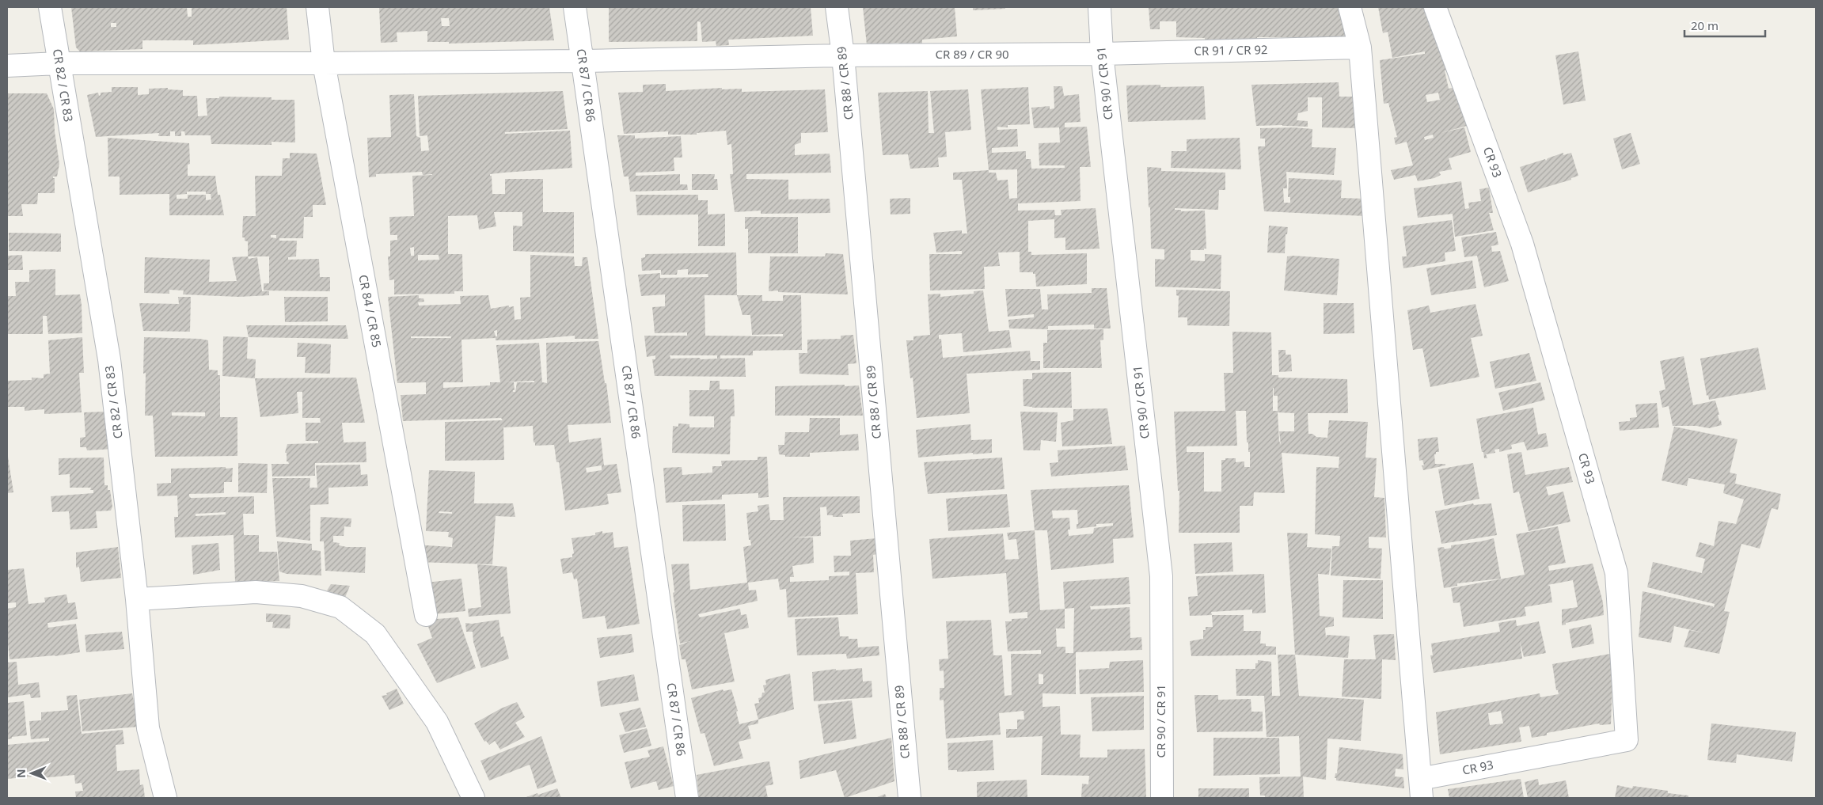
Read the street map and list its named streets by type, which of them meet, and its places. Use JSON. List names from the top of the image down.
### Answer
{
  "streets": {
    "street": [
      "CR 91 / CR 92",
      "CR 89 / CR 90",
      "CR 88 / CR 89",
      "CR 90 / CR 91",
      "CR 82 / CR 83",
      "CR 87 / CR 86",
      "CR 93",
      "CR 84 / CR 85"
    ]
  },
  "crossings": [
    ["CR 91 / CR 92", "CR 89 / CR 90"],
    ["CR 91 / CR 92", "CR 90 / CR 91"],
    ["CR 89 / CR 90", "CR 88 / CR 89"],
    ["CR 89 / CR 90", "CR 90 / CR 91"],
    ["CR 89 / CR 90", "CR 82 / CR 83"],
    ["CR 89 / CR 90", "CR 87 / CR 86"],
    ["CR 89 / CR 90", "CR 84 / CR 85"]
  ],
  "scale_bar": "20 m",
  "north": "left"
}
